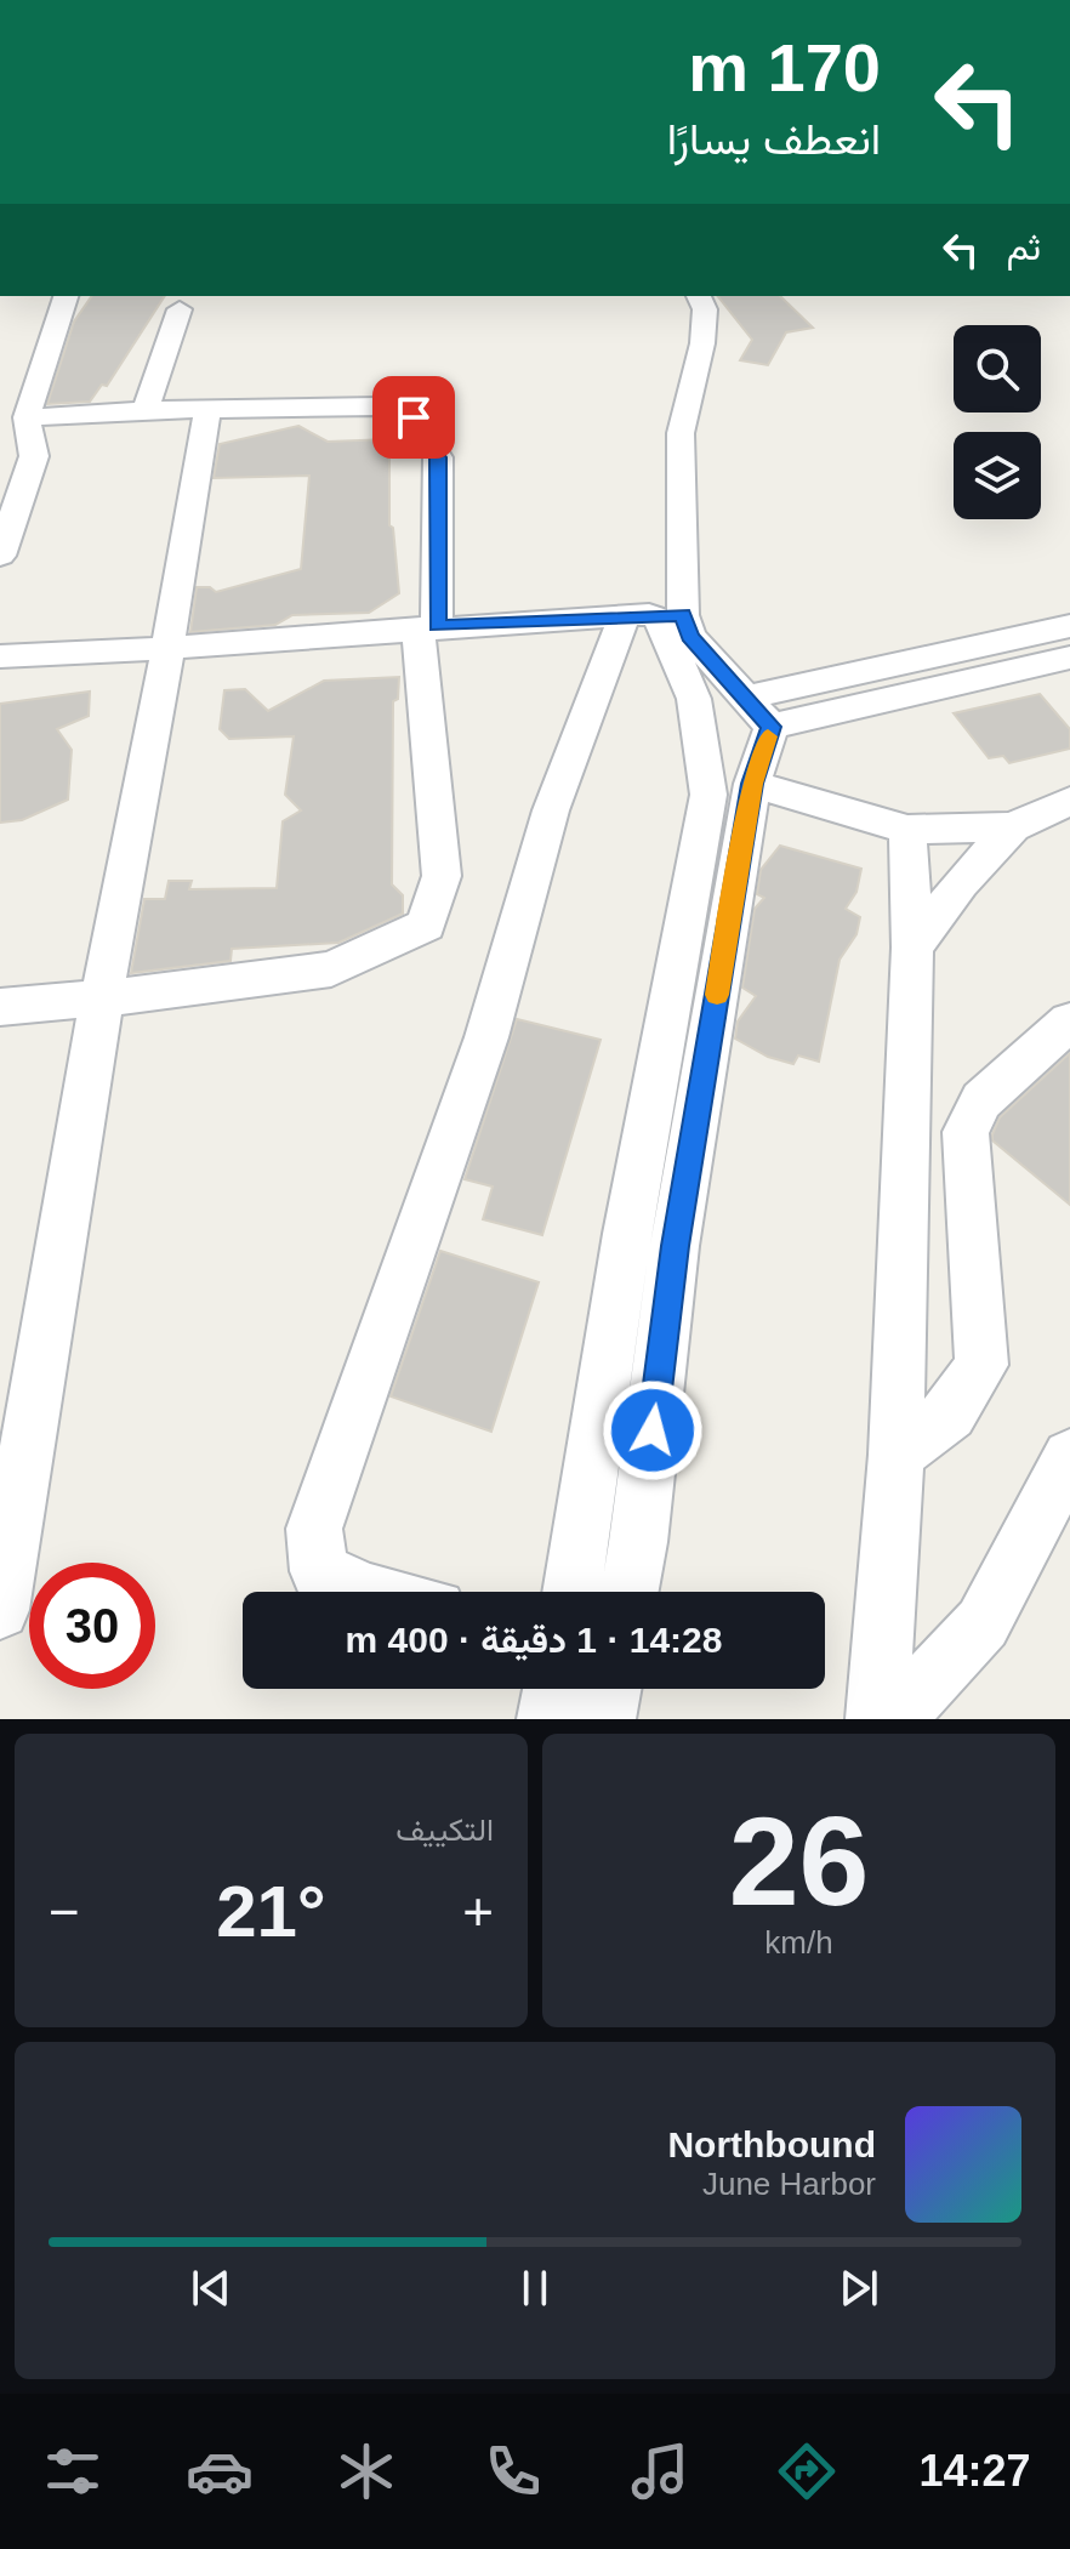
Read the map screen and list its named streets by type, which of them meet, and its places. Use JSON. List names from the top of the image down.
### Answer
{
  "page": {
    "turn": ["170 m", "انعطف يسارًا"],
    "then": "ثم",
    "limit": "30",
    "trip": "14:28 · 1 دقيقة · 400 m",
    "tile": [
      ["26", "km/h"],
      "التكييف"
    ],
    "heat": ["−", "21°", "+"],
    "song": ["Northbound", "June Harbor"],
    "tabs": "14:27"
  }
}
